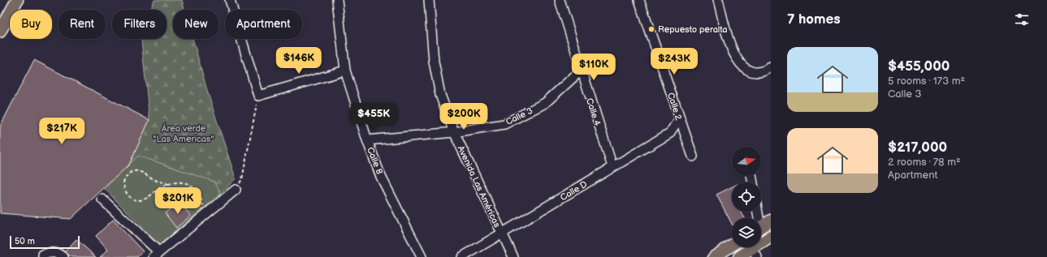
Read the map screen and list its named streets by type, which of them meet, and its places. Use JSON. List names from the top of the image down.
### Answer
{
  "streets": {
    "street": [
      "Calle 2",
      "Calle 4",
      "Calle 3",
      "Calle 8",
      "Avenida Las Américas",
      "Calle D"
    ]
  },
  "crossings": [
    ["Calle 2", "Calle D"],
    ["Calle 4", "Calle 3"],
    ["Calle 4", "Calle D"],
    ["Calle 3", "Calle 8"],
    ["Calle 3", "Avenida Las Américas"],
    ["Avenida Las Américas", "Calle D"]
  ],
  "parks": ["Área verde \"Las Americas\""],
  "places": ["Repuesto peralta"],
  "scale_bar": "50 m",
  "north": "right",
  "page": {
    "heading": "7 homes",
    "chip": [
      "Buy",
      "Rent",
      "Filters",
      "New",
      "Apartment"
    ],
    "list": [
      {
        "name": "$455,000",
        "note": "5 rooms · 173 m² · Calle 3"
      },
      {
        "name": "$217,000",
        "note": "2 rooms · 78 m² · Apartment"
      }
    ],
    "price": [
      "$146K",
      "$243K",
      "$110K",
      "$455K",
      "$200K",
      "$217K",
      "$201K"
    ],
    "scale": "50 m"
  }
}
